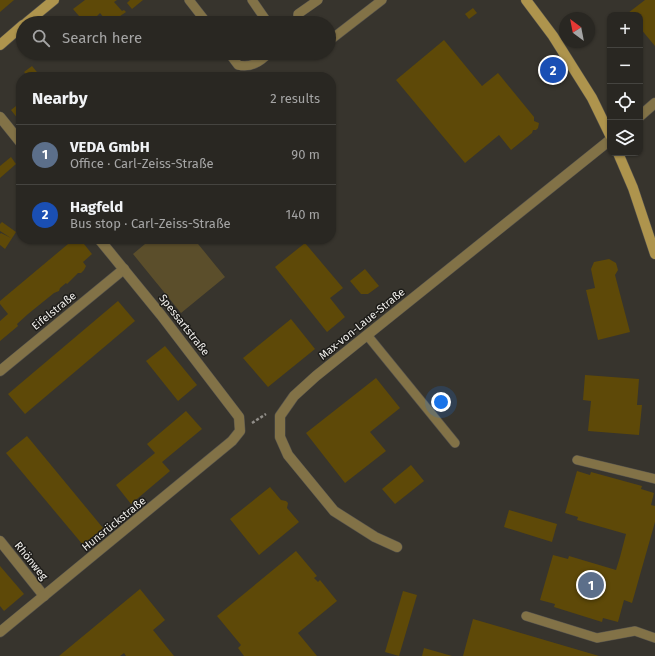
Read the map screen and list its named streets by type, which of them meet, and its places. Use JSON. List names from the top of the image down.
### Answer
{
  "streets": {
    "street": [
      "Eifelstraße",
      "Max-von-Laue-Straße",
      "Spessartstraße",
      "Hunsrückstraße",
      "Rhönweg"
    ]
  },
  "crossings": [
    ["Eifelstraße", "Spessartstraße"],
    ["Spessartstraße", "Hunsrückstraße"],
    ["Hunsrückstraße", "Rhönweg"]
  ],
  "north": "top left",
  "page": {
    "map_buttons": ["+", "−"],
    "search": "Search here",
    "pins": ["2", "1"],
    "heading": ["Nearby", "2 results"],
    "list": [
      {
        "mark": "1",
        "name": "VEDA GmbH",
        "note": "Office · Carl-Zeiss-Straße",
        "value": "90 m"
      },
      {
        "mark": "2",
        "name": "Hagfeld",
        "note": "Bus stop · Carl-Zeiss-Straße",
        "value": "140 m"
      }
    ]
  }
}
